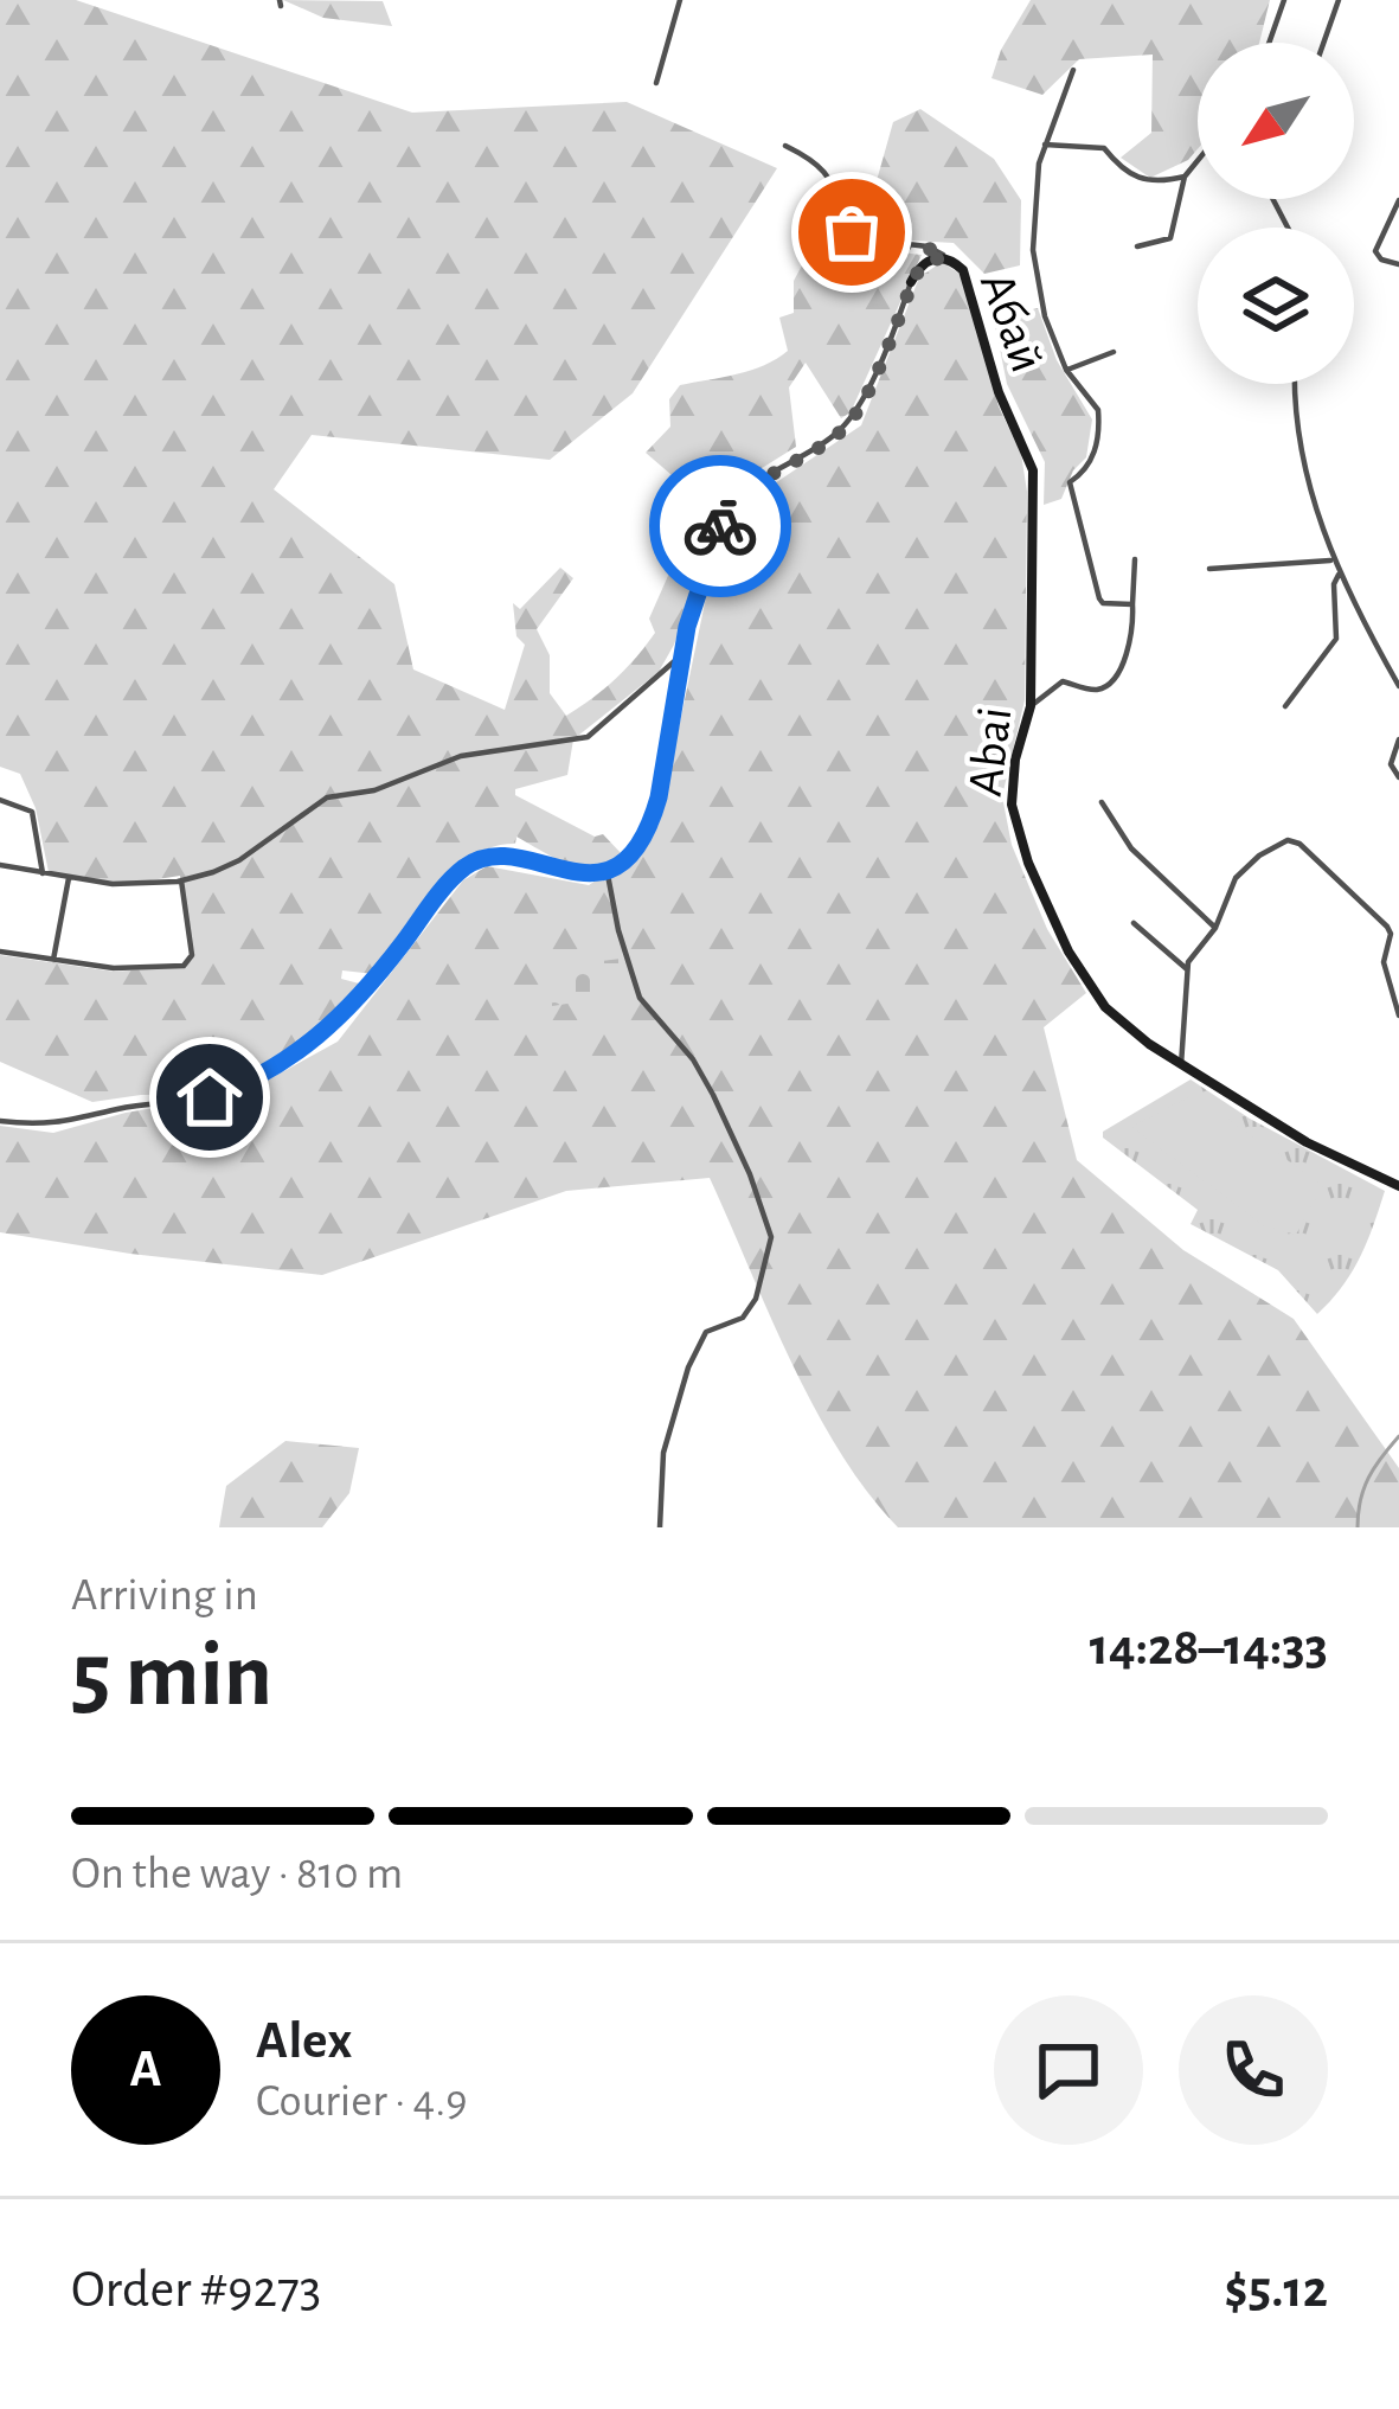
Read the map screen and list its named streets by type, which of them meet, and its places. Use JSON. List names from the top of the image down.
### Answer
{
  "streets": {
    "street": ["Абай", "Abai"]
  },
  "crossings": [
    ["Абай", "Abai"]
  ],
  "north": "bottom left",
  "page": {
    "heading": ["5 min", "Arriving in", "14:28–14:33"],
    "panel": [
      "Alex",
      "Courier · 4.9",
      "Order #9273",
      "$5.12"
    ],
    "bar": "On the way · 810 m",
    "round": "A"
  }
}
